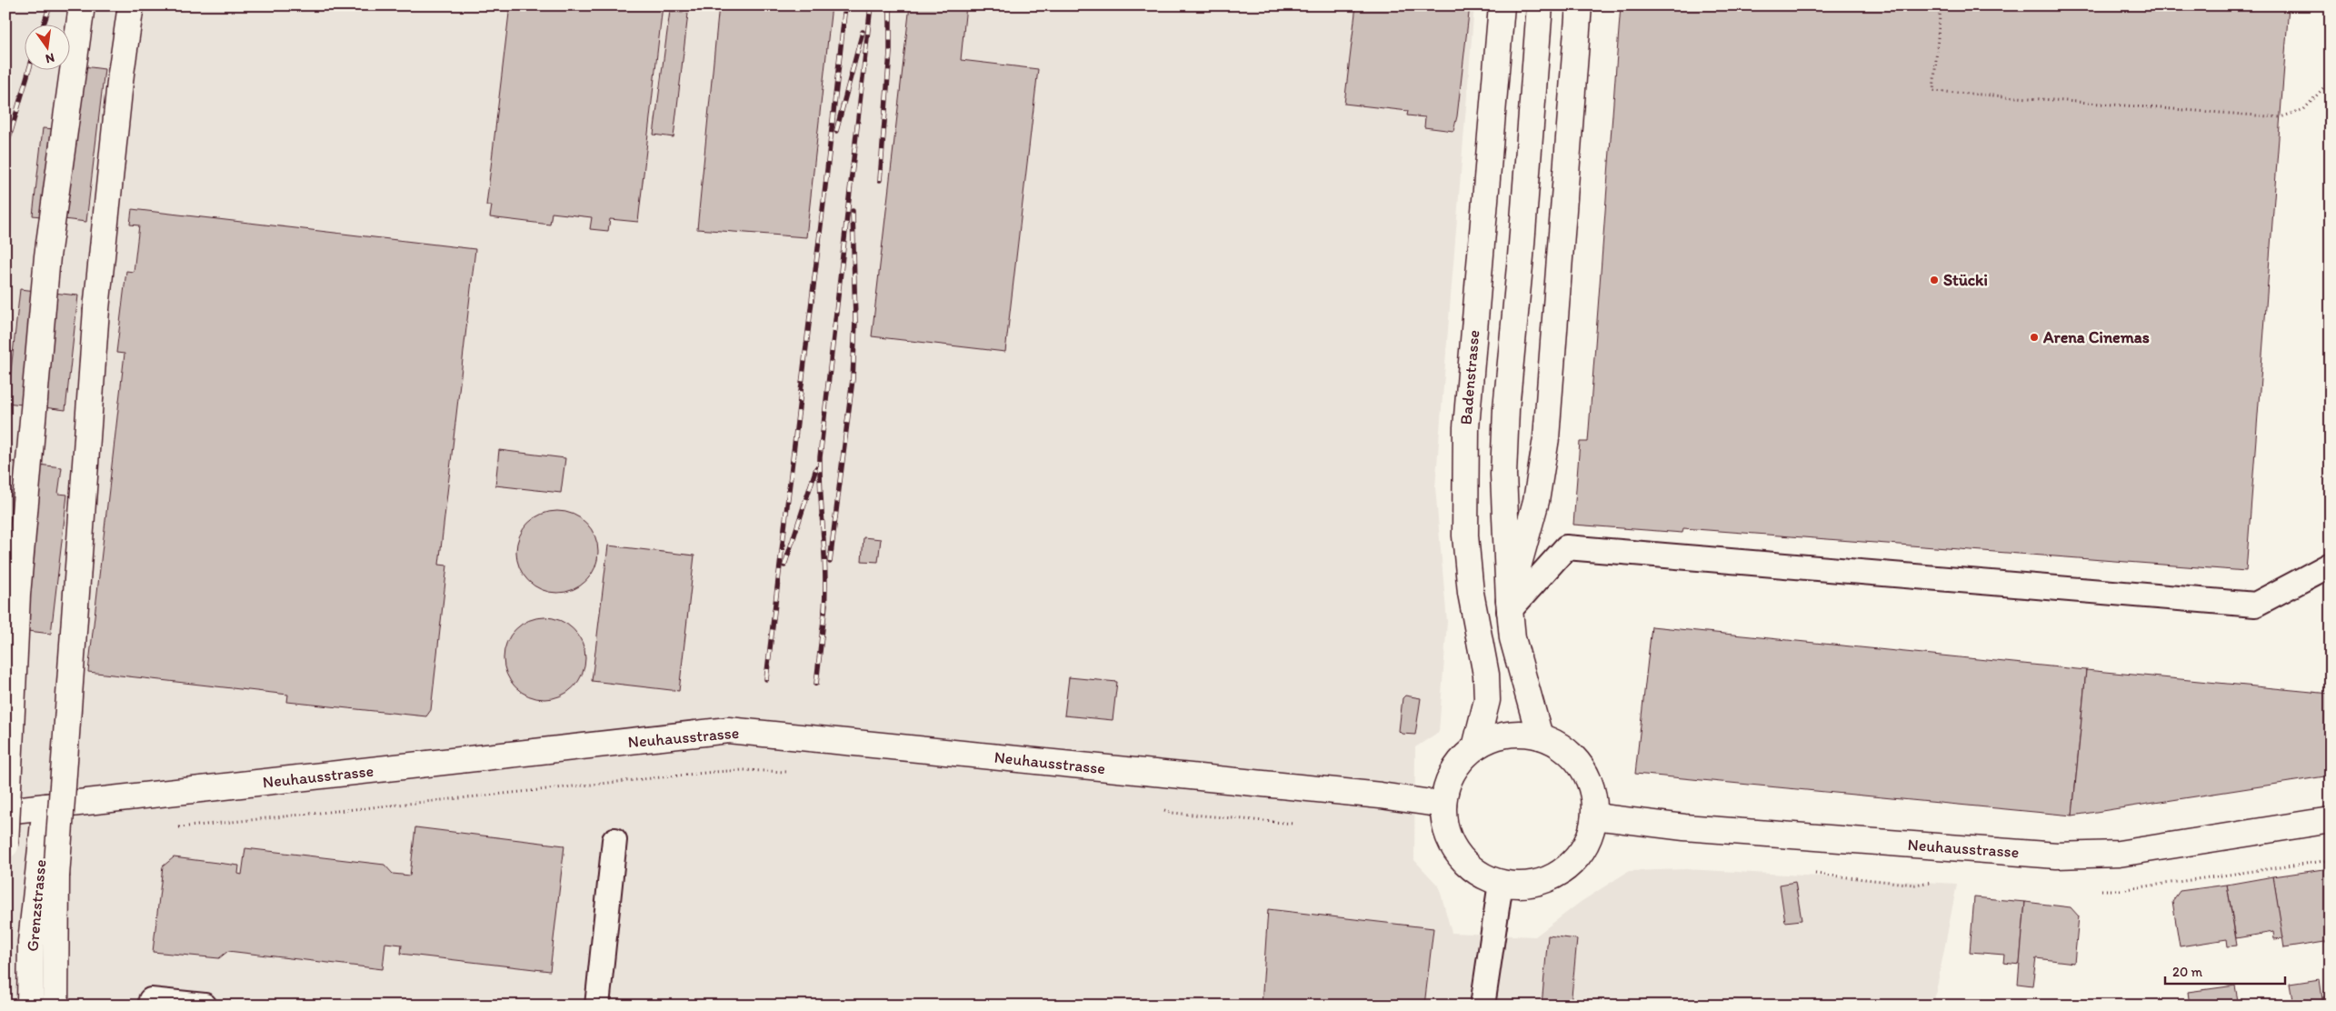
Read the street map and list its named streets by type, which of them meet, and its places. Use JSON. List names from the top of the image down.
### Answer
{
  "streets": {
    "main road": ["Badenstrasse", "Neuhausstrasse", "Grenzstrasse"]
  },
  "crossings": [
    ["Badenstrasse", "Neuhausstrasse"],
    ["Neuhausstrasse", "Grenzstrasse"]
  ],
  "places": ["Stücki", "Arena Cinemas"],
  "scale_bar": "20 m",
  "north": "bottom"
}
